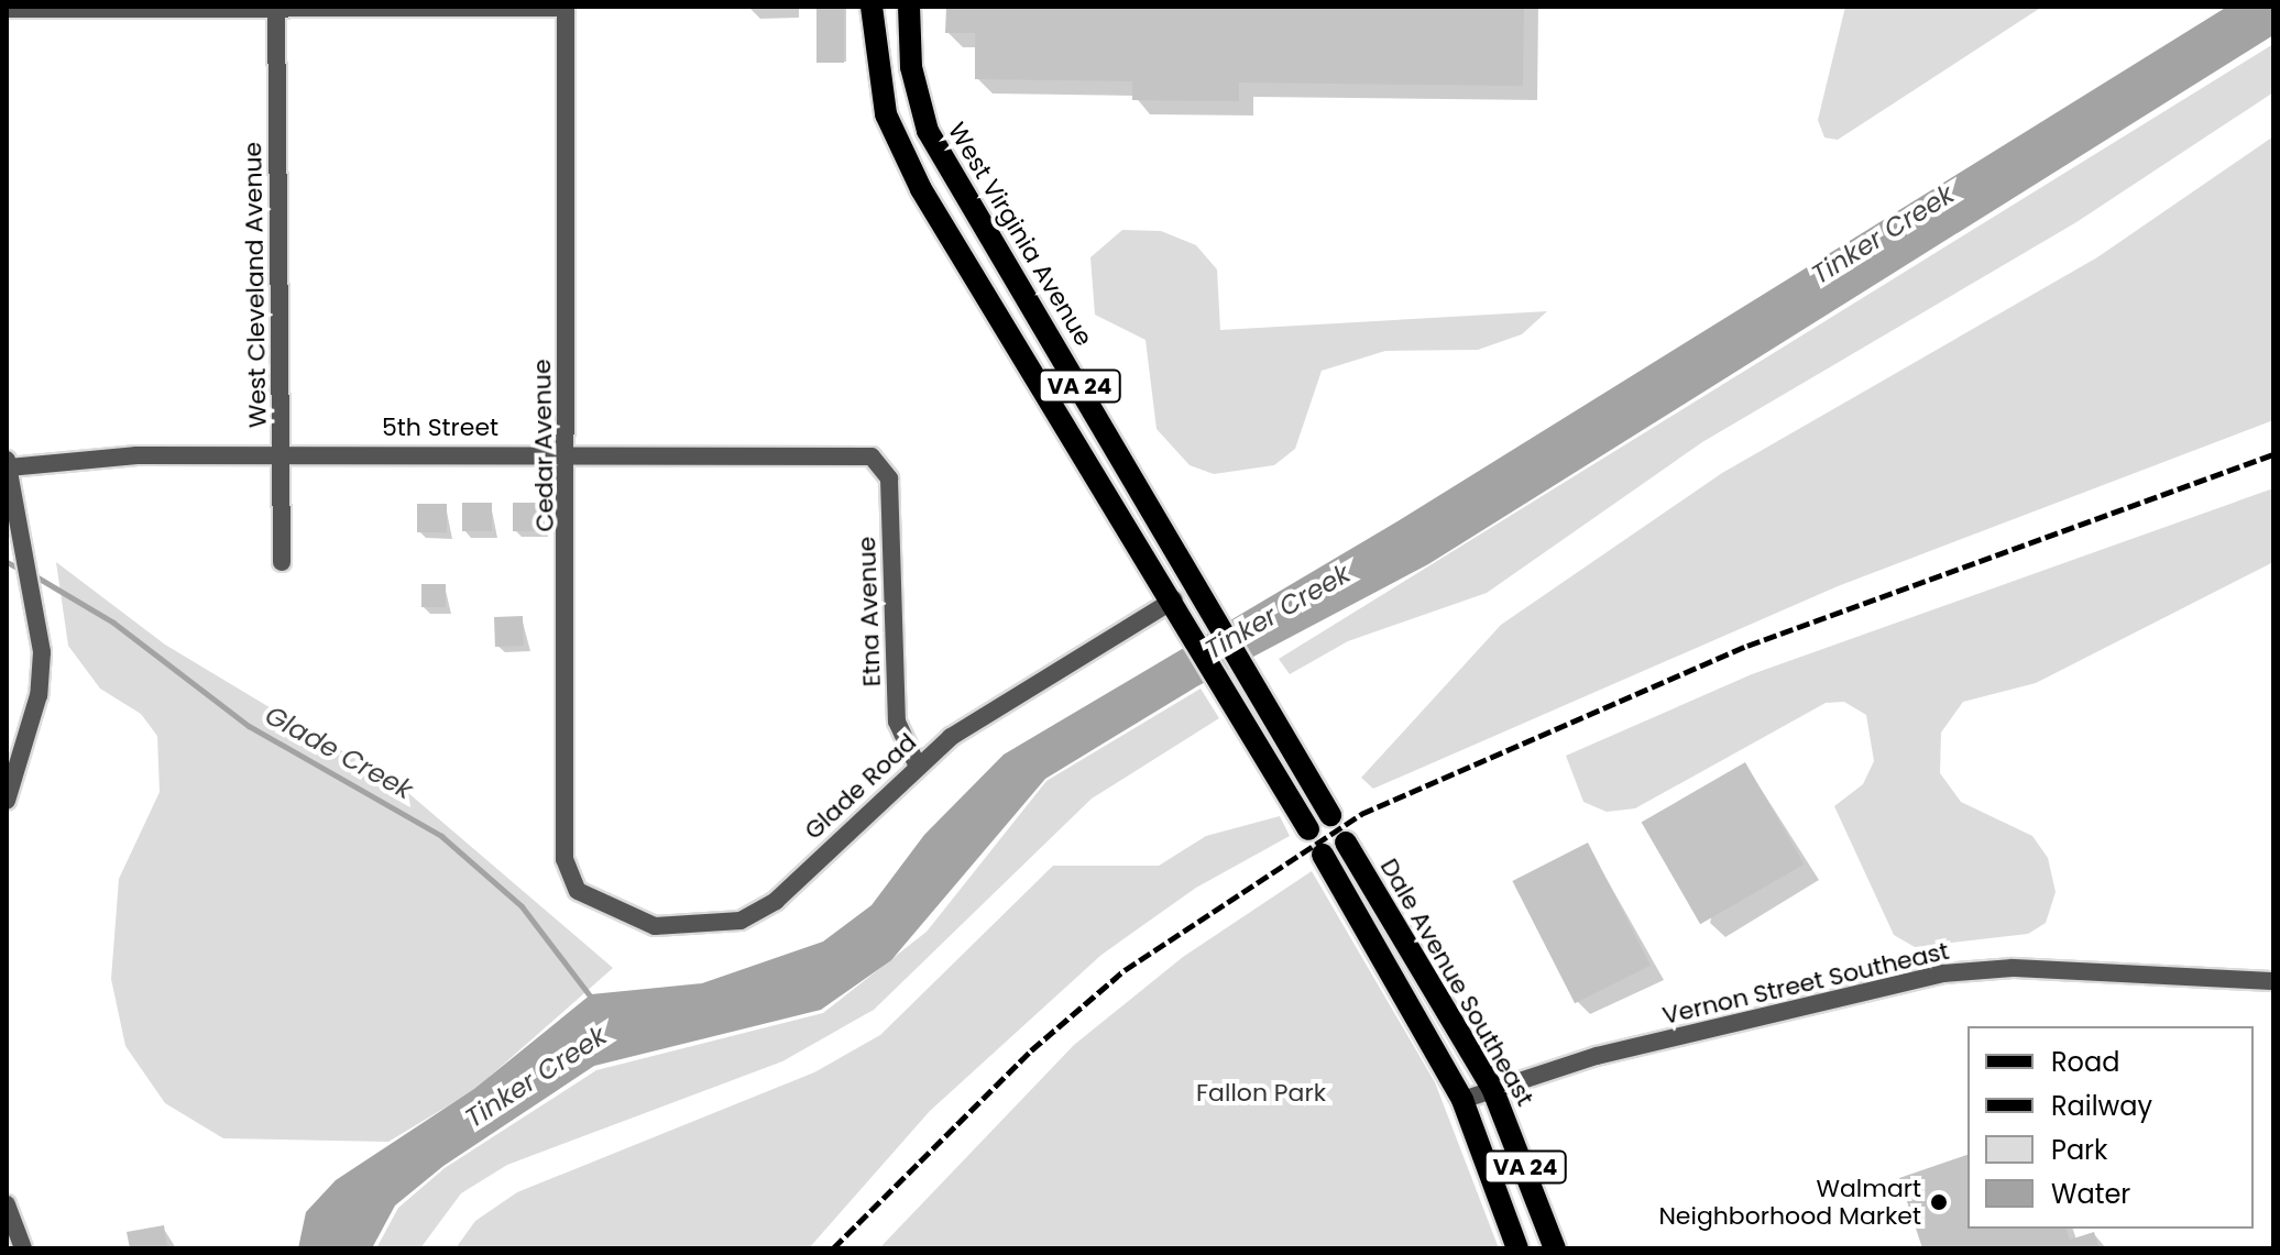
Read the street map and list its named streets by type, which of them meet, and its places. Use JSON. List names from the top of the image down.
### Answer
{
  "streets": {
    "main road": ["West Virginia Avenue", "VA 24", "Dale Avenue Southeast"],
    "street": [
      "West Cleveland Avenue",
      "5th Street",
      "Cedar Avenue",
      "Etna Avenue",
      "Glade Road",
      "Vernon Street Southeast"
    ]
  },
  "crossings": [
    ["West Cleveland Avenue", "5th Street"],
    ["VA 24", "Glade Road"],
    ["5th Street", "Cedar Avenue"],
    ["5th Street", "Etna Avenue"],
    ["Cedar Avenue", "Glade Road"],
    ["Etna Avenue", "Glade Road"],
    ["Dale Avenue Southeast", "Vernon Street Southeast"]
  ],
  "water": ["Tinker Creek", "Glade Creek"],
  "parks": ["Fallon Park"],
  "places": ["Walmart Neighborhood Market"],
  "legend": [
    "Road",
    "Railway",
    "Park",
    "Water"
  ]
}
